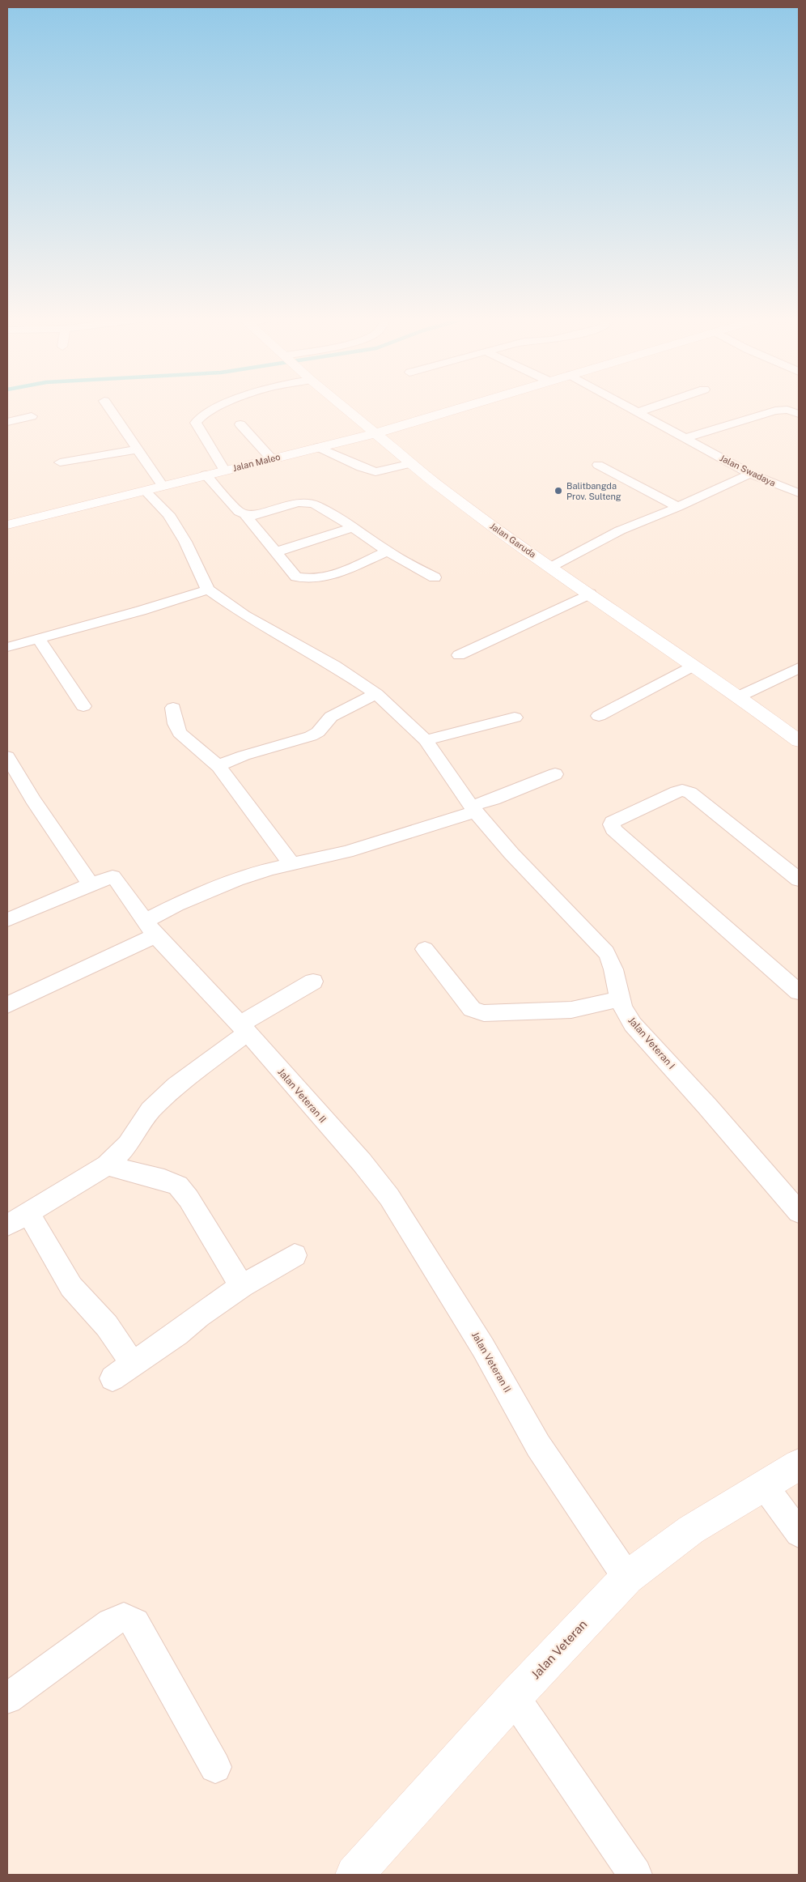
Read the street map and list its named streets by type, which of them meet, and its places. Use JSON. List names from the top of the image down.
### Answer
{
  "streets": {
    "street": [
      "Jalan Maleo",
      "Jalan Swadaya",
      "Jalan Garuda",
      "Jalan Veteran I",
      "Jalan Veteran II",
      "Jalan Veteran"
    ]
  },
  "crossings": [
    ["Jalan Maleo", "Jalan Garuda"],
    ["Jalan Veteran II", "Jalan Veteran"]
  ],
  "places": ["Balitbangda Prov. Sulteng"]
}
